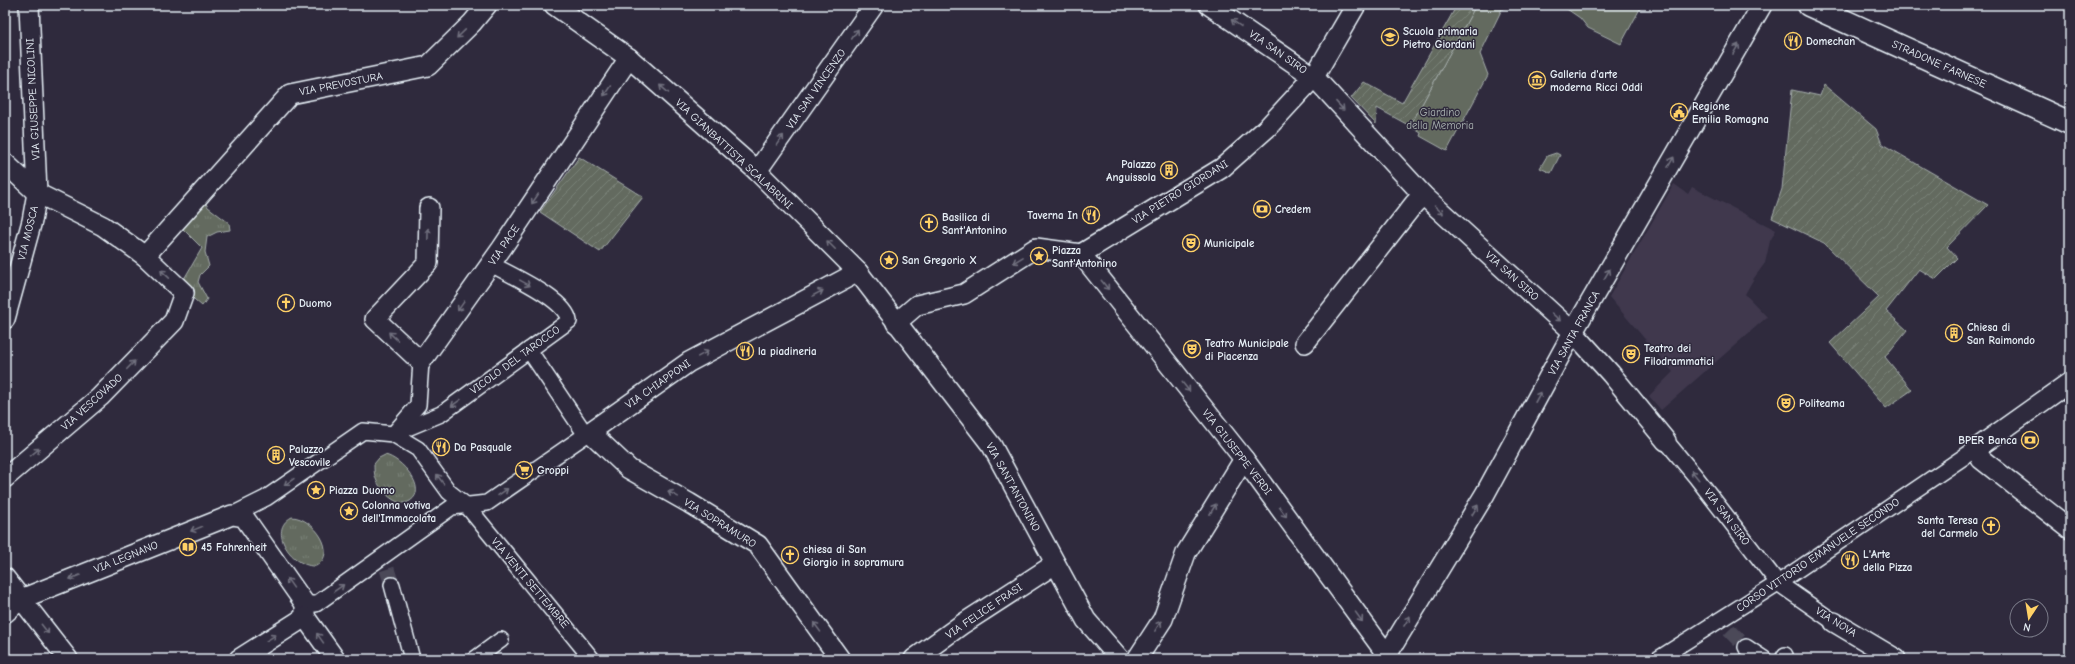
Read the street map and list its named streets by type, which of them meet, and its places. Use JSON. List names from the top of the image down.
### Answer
{
  "streets": {
    "street": [
      "VIA SAN SIRO",
      "STRADONE FARNESE",
      "VIA PREVOSTURA",
      "VIA SAN VINCENZO",
      "VIA GIUSEPPE NICOLINI",
      "VIA GIANBATTISTA SCALABRINI",
      "VIA PIETRO GIORDANI",
      "VIA MOSCA",
      "VIA PACE",
      "VIA SANTA FRANCA",
      "VICOLO DEL TAROCCO",
      "VIA CHIAPPONI",
      "VIA VESCOVADO",
      "VIA GIUSEPPE VERDI",
      "VIA SANT'ANTONINO",
      "VIA SOPRAMURO",
      "CORSO VITTORIO EMANUELE SECONDO",
      "VIA LEGNANO",
      "VIA VENTI SETTEMBRE",
      "VIA FELICE FRASI",
      "VIA NOVA"
    ]
  },
  "crossings": [
    ["VIA SAN SIRO", "VIA PIETRO GIORDANI"],
    ["VIA SAN SIRO", "VIA SANTA FRANCA"],
    ["VIA SAN SIRO", "CORSO VITTORIO EMANUELE SECONDO"],
    ["VIA SAN SIRO", "VIA NOVA"],
    ["VIA PREVOSTURA", "VIA VESCOVADO"],
    ["VIA SAN VINCENZO", "VIA GIANBATTISTA SCALABRINI"],
    ["VIA GIUSEPPE NICOLINI", "VIA MOSCA"],
    ["VIA GIANBATTISTA SCALABRINI", "VIA PACE"],
    ["VIA GIANBATTISTA SCALABRINI", "VIA CHIAPPONI"],
    ["VIA GIANBATTISTA SCALABRINI", "VIA SANT'ANTONINO"],
    ["VIA PIETRO GIORDANI", "VIA GIUSEPPE VERDI"],
    ["VIA PACE", "VICOLO DEL TAROCCO"],
    ["VIA SANTA FRANCA", "VIA GIUSEPPE VERDI"],
    ["VIA CHIAPPONI", "VIA SOPRAMURO"],
    ["VIA CHIAPPONI", "VIA VENTI SETTEMBRE"],
    ["VIA SANT'ANTONINO", "VIA FELICE FRASI"],
    ["CORSO VITTORIO EMANUELE SECONDO", "VIA NOVA"]
  ],
  "one_way": [
    "VIA PREVOSTURA",
    "VIA SAN VINCENZO",
    "VIA GIANBATTISTA SCALABRINI",
    "VIA PACE",
    "VIA SANTA FRANCA",
    "VIA CHIAPPONI",
    "VIA VESCOVADO",
    "VIA GIUSEPPE VERDI",
    "VIA SOPRAMURO",
    "VIA LEGNANO"
  ],
  "parks": ["Giardino della Memoria"],
  "places": {
    "school or university": ["Scuola primaria Pietro Giordani"],
    "restaurant": [
      "Domechan",
      "Taverna In",
      "la piadineria",
      "Da Pasquale",
      "L'Arte della Pizza"
    ],
    "museum": ["Galleria d'arte moderna Ricci Oddi"],
    "public building": ["Regione Emilia Romagna"],
    "building": ["Palazzo Anguissola", "Chiesa di San Raimondo", "Palazzo Vescovile"],
    "bank": ["Credem", "BPER Banca"],
    "church": [
      "Basilica di Sant'Antonino",
      "Duomo",
      "Santa Teresa del Carmelo",
      "chiesa di San Giorgio in sopramura"
    ],
    "theatre": [
      "Municipale",
      "Teatro Municipale di Piacenza",
      "Teatro dei Filodrammatici",
      "Politeama"
    ],
    "place": [
      "Piazza Sant'Antonino",
      "San Gregorio X",
      "Piazza Duomo",
      "Colonna votiva dell'Immacolata"
    ],
    "supermarket": ["Groppi"],
    "library": ["45 Fahrenheit"]
  },
  "north": "bottom"
}
